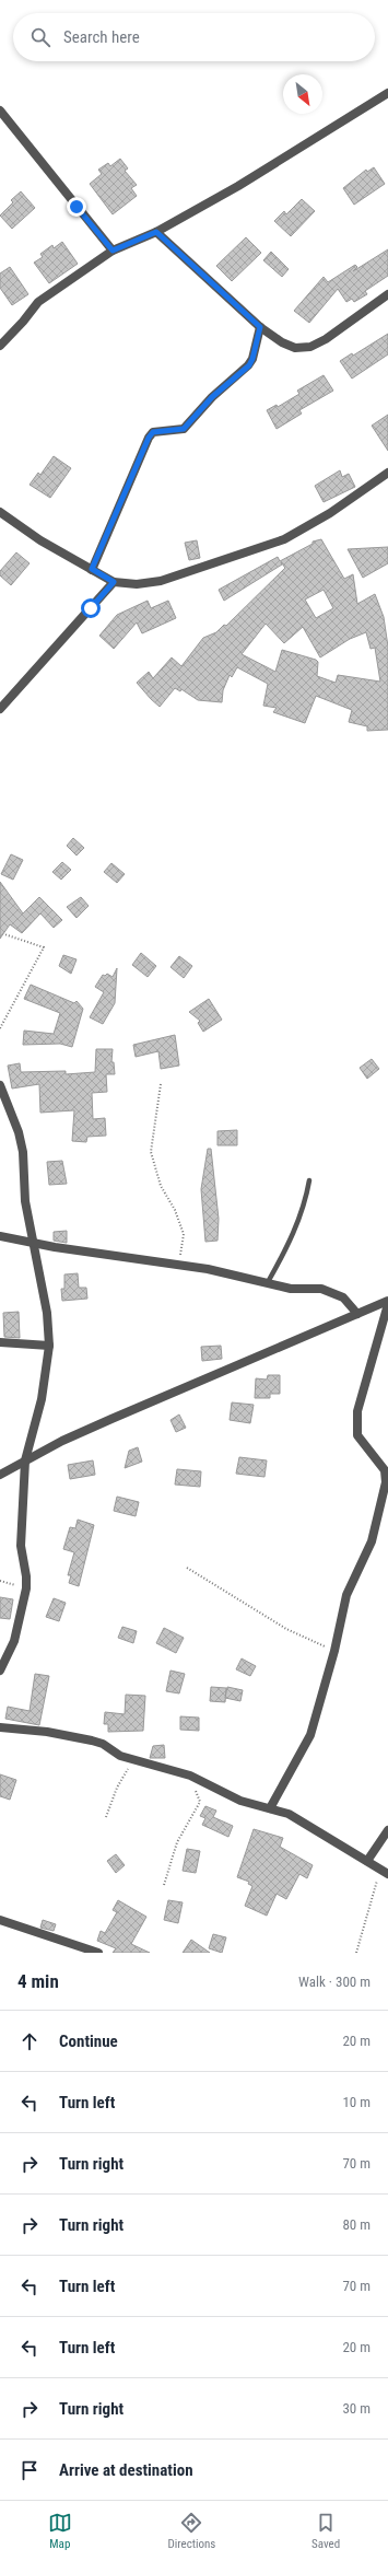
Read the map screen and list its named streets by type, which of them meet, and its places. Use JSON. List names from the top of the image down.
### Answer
{
  "north": "bottom right",
  "page": {
    "search": "Search here",
    "heading": ["4 min", "Walk · 300 m"],
    "list": [
      ["Continue", "20 m"],
      ["Turn left", "10 m"],
      ["Turn right", "70 m"],
      ["Turn right", "80 m"],
      ["Turn left", "70 m"],
      ["Turn left", "20 m"],
      ["Turn right", "30 m"],
      "Arrive at destination"
    ],
    "nav": ["Map", "Directions", "Saved"]
  }
}
